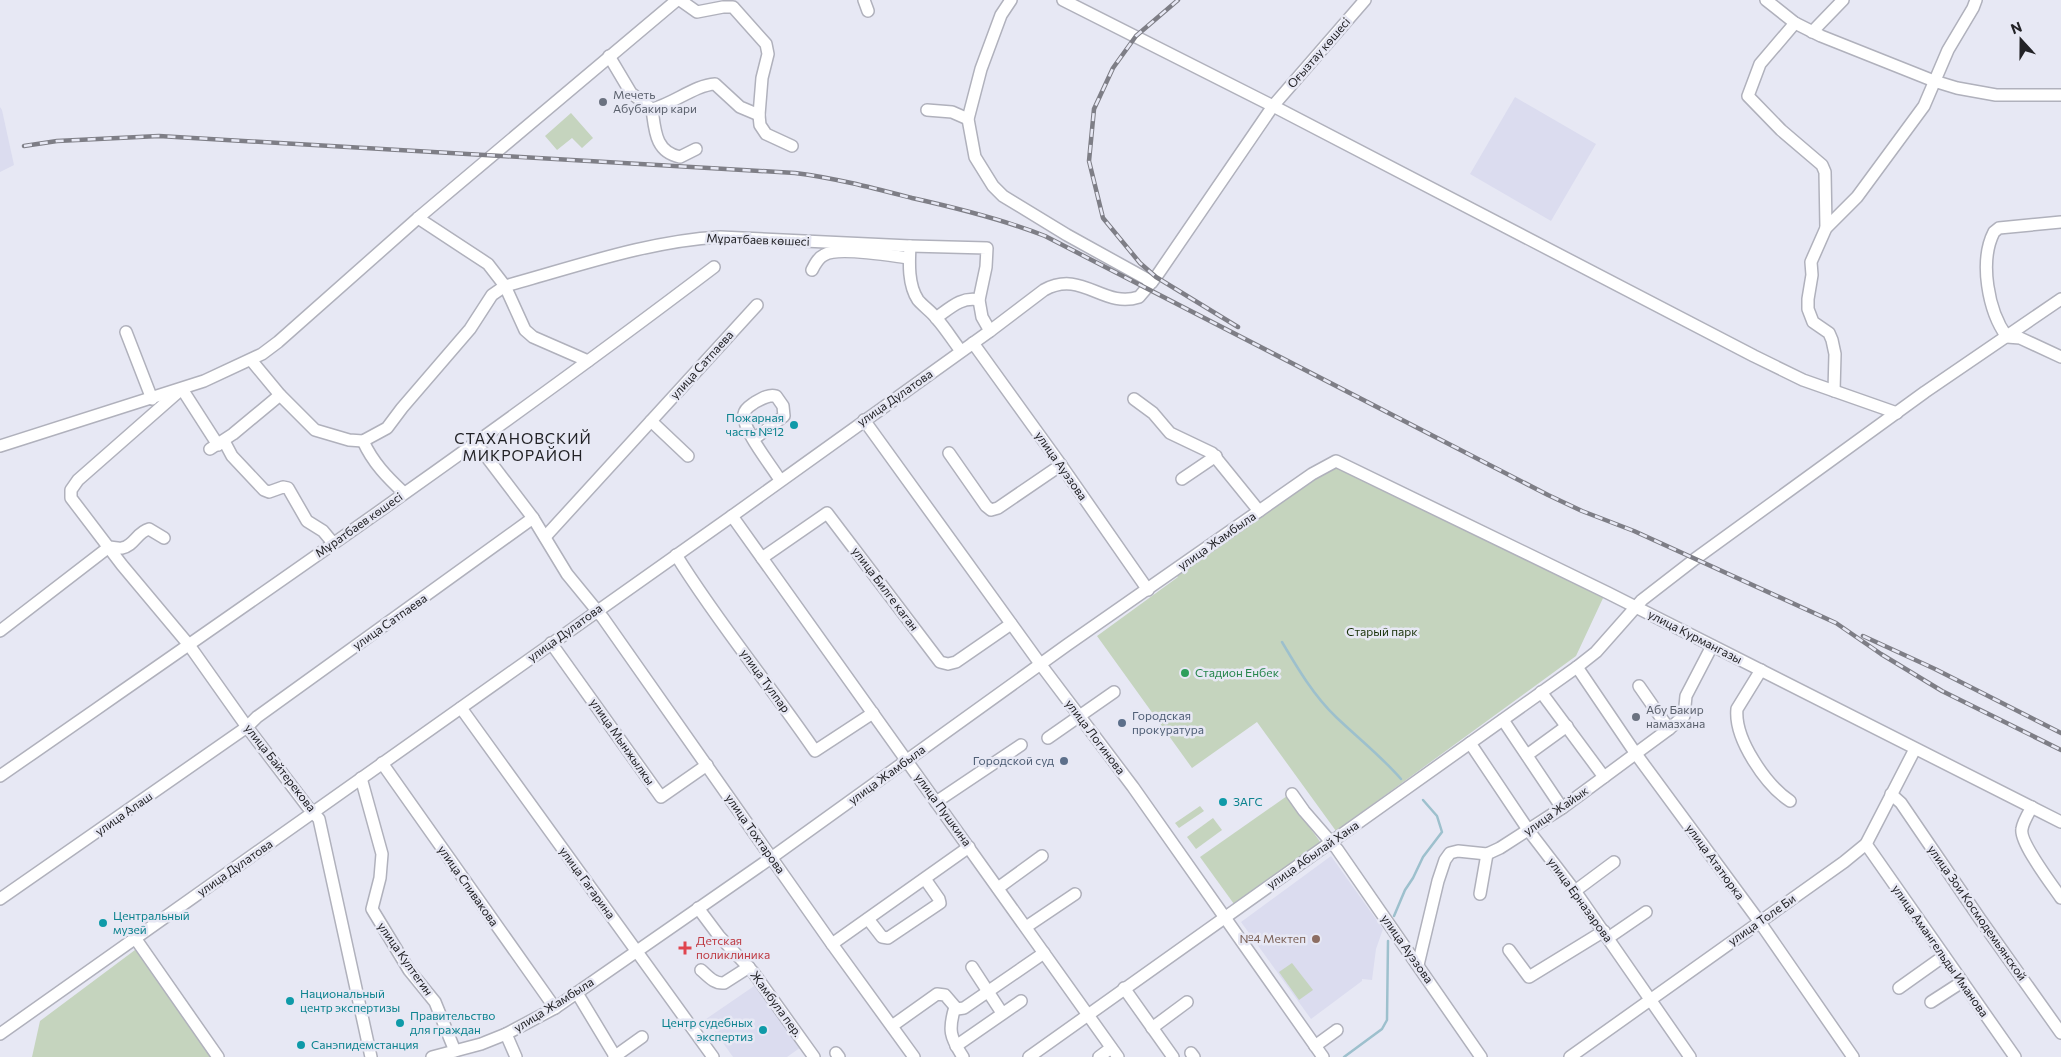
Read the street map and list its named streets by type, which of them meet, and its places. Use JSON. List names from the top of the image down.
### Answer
{
  "streets": {
    "street": [
      "Оғызтау көшесі",
      "Мұратбаев көшесі",
      "улица Сатпаева",
      "улица Дулатова",
      "улица Ауэзова",
      "улица Жамбыла",
      "улица Билге каган",
      "улица Курмангазы",
      "улица Тулпар",
      "улица Логинова",
      "улица Мынжылкы",
      "улица Байтерекова",
      "улица Пушкина",
      "улица Жайык",
      "улица Алаш",
      "улица Тохтарова",
      "улица Абылай Хана",
      "улица Ататюрка",
      "улица Гагарина",
      "улица Спивакова",
      "улица Ерназарова",
      "улица Зои Космодемьянской",
      "улица Толе Би",
      "улица Амангельды Иманова",
      "улица Култегин",
      "Жамбула пер."
    ]
  },
  "crossings": [
    ["Оғызтау көшесі", "улица Дулатова"],
    ["Мұратбаев көшесі", "улица Байтерекова"],
    ["улица Сатпаева", "улица Байтерекова"],
    ["улица Сатпаева", "улица Алаш"],
    ["улица Сатпаева", "улица Тохтарова"],
    ["улица Дулатова", "улица Ауэзова"],
    ["улица Дулатова", "улица Тулпар"],
    ["улица Дулатова", "улица Логинова"],
    ["улица Дулатова", "улица Мынжылкы"],
    ["улица Дулатова", "улица Байтерекова"],
    ["улица Дулатова", "улица Пушкина"],
    ["улица Дулатова", "улица Тохтарова"],
    ["улица Дулатова", "улица Гагарина"],
    ["улица Дулатова", "улица Спивакова"],
    ["улица Дулатова", "улица Култегин"],
    ["улица Ауэзова", "улица Жамбыла"],
    ["улица Ауэзова", "улица Абылай Хана"],
    ["улица Жамбыла", "улица Курмангазы"],
    ["улица Жамбыла", "улица Логинова"],
    ["улица Жамбыла", "улица Пушкина"],
    ["улица Жамбыла", "улица Тохтарова"],
    ["улица Жамбыла", "улица Гагарина"],
    ["улица Жамбыла", "улица Спивакова"],
    ["улица Жамбыла", "улица Култегин"],
    ["улица Жамбыла", "Жамбула пер."],
    ["улица Билге каган", "улица Логинова"],
    ["улица Билге каган", "улица Пушкина"],
    ["улица Курмангазы", "улица Жайык"],
    ["улица Курмангазы", "улица Абылай Хана"],
    ["улица Курмангазы", "улица Толе Би"],
    ["улица Тулпар", "улица Пушкина"],
    ["улица Логинова", "улица Абылай Хана"],
    ["улица Мынжылкы", "улица Тохтарова"],
    ["улица Байтерекова", "улица Алаш"],
    ["улица Пушкина", "улица Абылай Хана"],
    ["улица Жайык", "улица Ататюрка"],
    ["улица Жайык", "улица Ерназарова"],
    ["улица Абылай Хана", "улица Ататюрка"],
    ["улица Абылай Хана", "улица Ерназарова"],
    ["улица Ататюрка", "улица Толе Би"],
    ["улица Ерназарова", "улица Толе Би"],
    ["улица Зои Космодемьянской", "улица Толе Би"],
    ["улица Толе Би", "улица Амангельды Иманова"]
  ],
  "districts": ["СТАХАНОВСКИЙ МИКРОРАЙОН"],
  "parks": ["Старый парк"],
  "places": {
    "other": [
      "Мечеть Абубакир кари",
      "Пожарная часть №12",
      "Стадион Енбек",
      "Абу Бакир намазхана",
      "Городская прокуратура",
      "Городской суд",
      "ЗАГС",
      "Центральный музей",
      "№4 Мектеп",
      "Национальный центр экспертизы",
      "Правительство для граждан",
      "Центр судебных экспертиз",
      "Санэпидемстанция"
    ],
    "health": ["Детская поликлиника"]
  },
  "north": "top"
}
